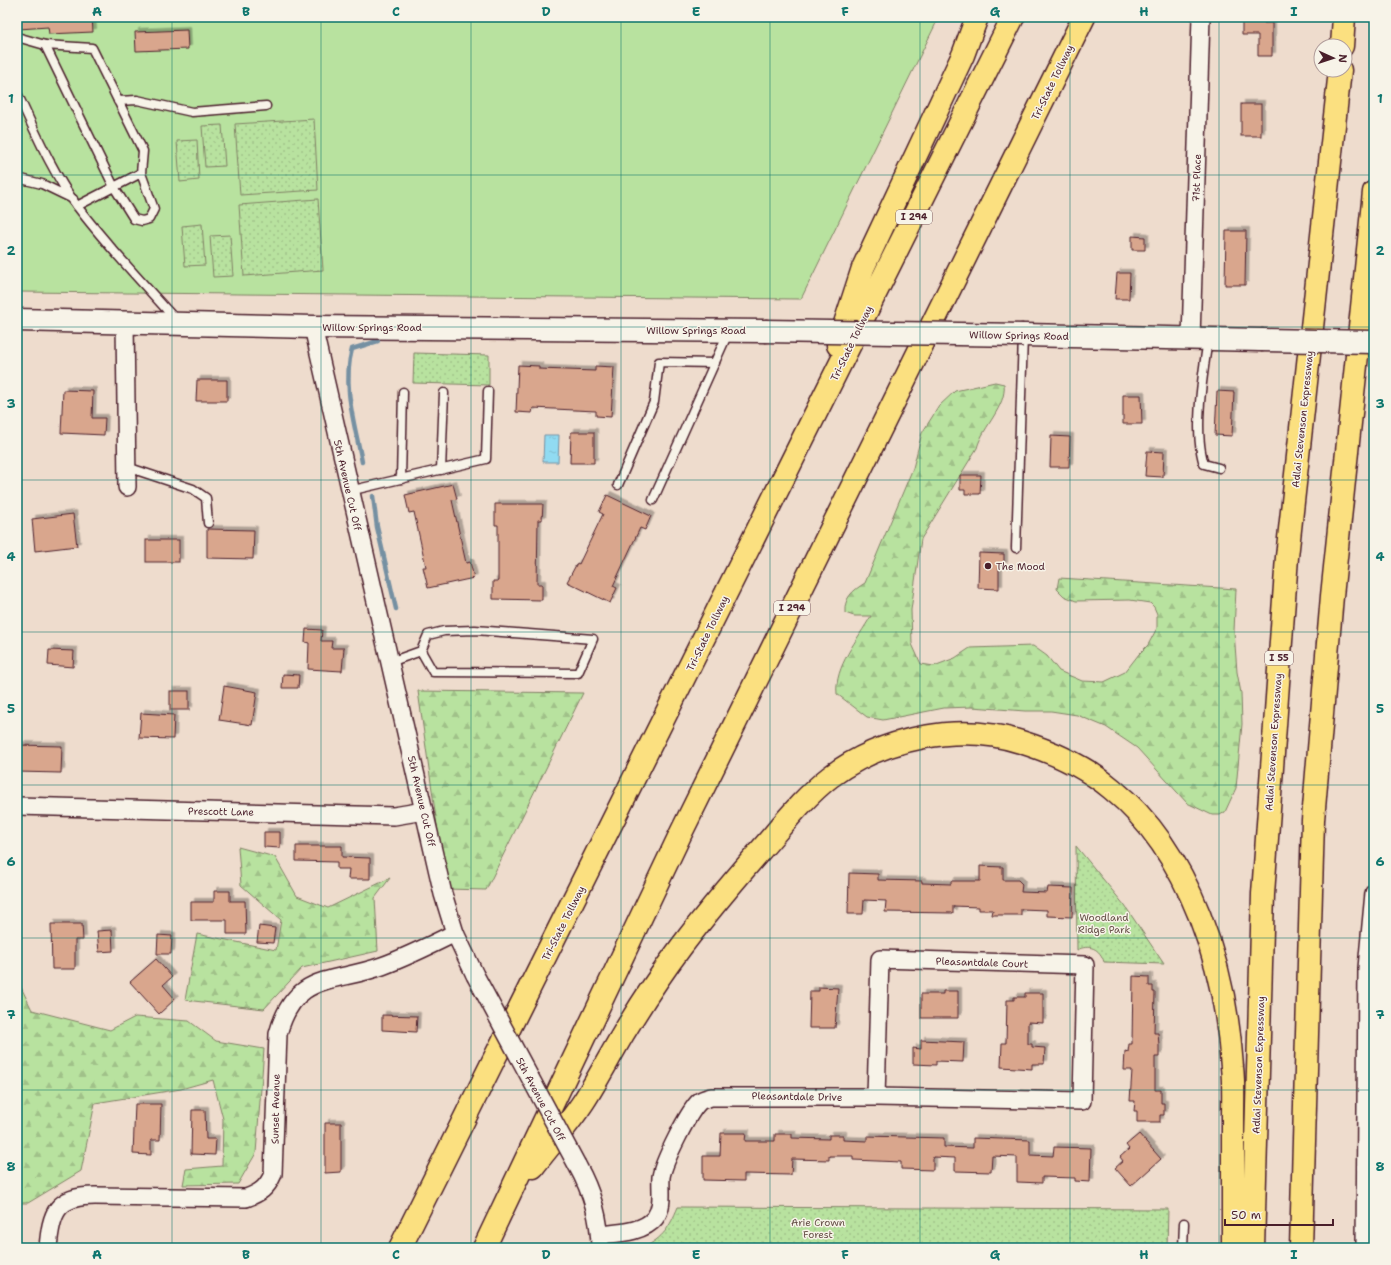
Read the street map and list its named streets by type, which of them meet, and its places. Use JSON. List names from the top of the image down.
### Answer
{
  "streets": {
    "highway": [
      "Tri-State Tollway",
      "I 294",
      "Adlai Stevenson Expressway",
      "I 55"
    ],
    "main road": ["Willow Springs Road"],
    "street": [
      "71st Place",
      "5th Avenue Cut Off",
      "Prescott Lane",
      "Pleasantdale Court",
      "Pleasantdale Drive",
      "Sunset Avenue"
    ]
  },
  "crossings": [
    ["71st Place", "Willow Springs Road"],
    ["Willow Springs Road", "5th Avenue Cut Off"],
    ["5th Avenue Cut Off", "Prescott Lane"],
    ["5th Avenue Cut Off", "Pleasantdale Drive"],
    ["5th Avenue Cut Off", "Sunset Avenue"],
    ["Pleasantdale Court", "Pleasantdale Drive"]
  ],
  "parks": ["Woodland Ridge Park", "Arie Crown Forest"],
  "places": ["The Mood"],
  "scale_bar": "50 m",
  "north": "right",
  "grid": {
    "columns": [
      "A",
      "B",
      "C",
      "D",
      "E",
      "F",
      "G",
      "H",
      "I"
    ],
    "rows": [
      "1",
      "2",
      "3",
      "4",
      "5",
      "6",
      "7",
      "8"
    ]
  }
}
